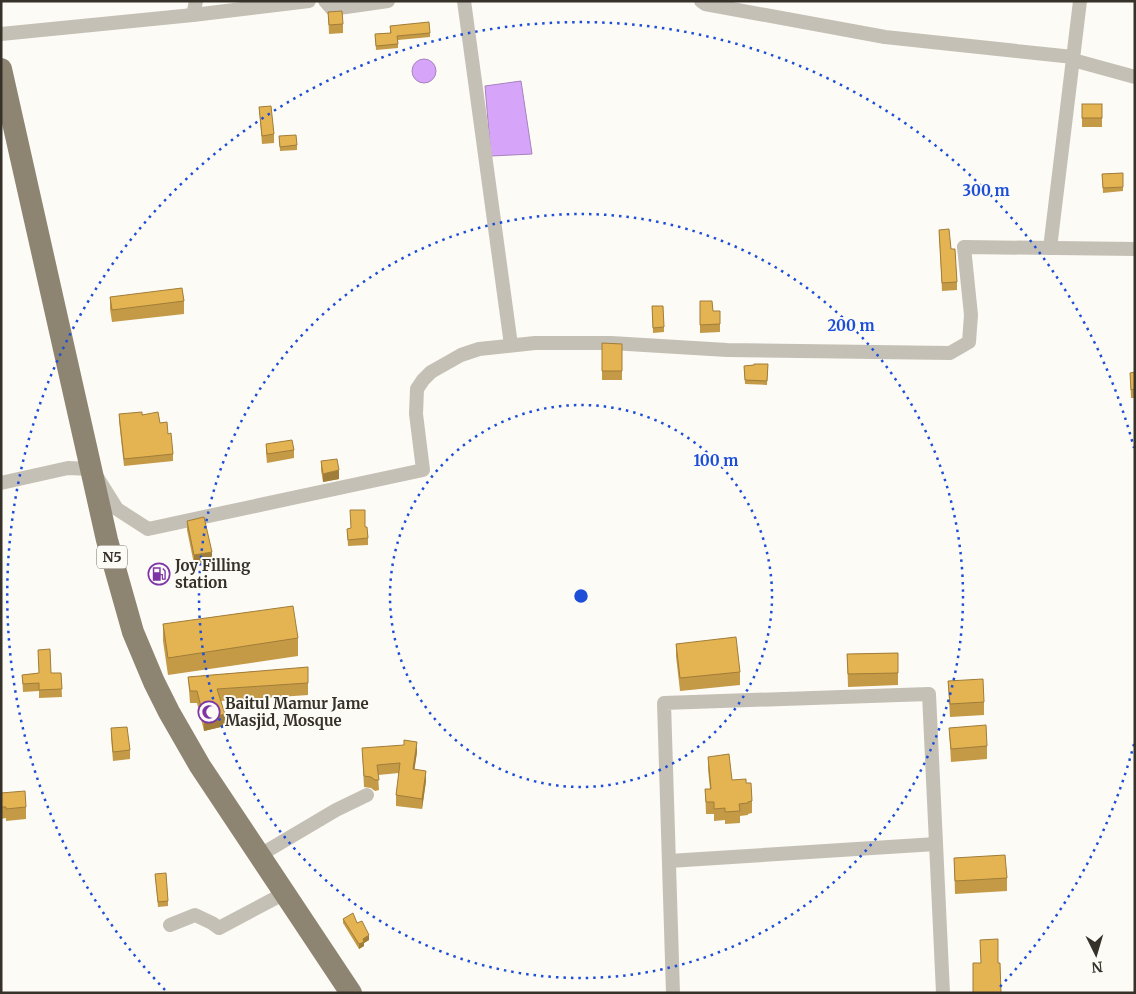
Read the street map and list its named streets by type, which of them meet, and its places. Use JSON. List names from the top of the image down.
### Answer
{
  "streets": {
    "highway": ["N5"]
  },
  "places": {
    "fuel station": ["Joy Filling station"],
    "mosque": ["Baitul Mamur Jame Masjid, Mosque"]
  },
  "north": "bottom",
  "rings": ["300 m", "200 m", "100 m"]
}
